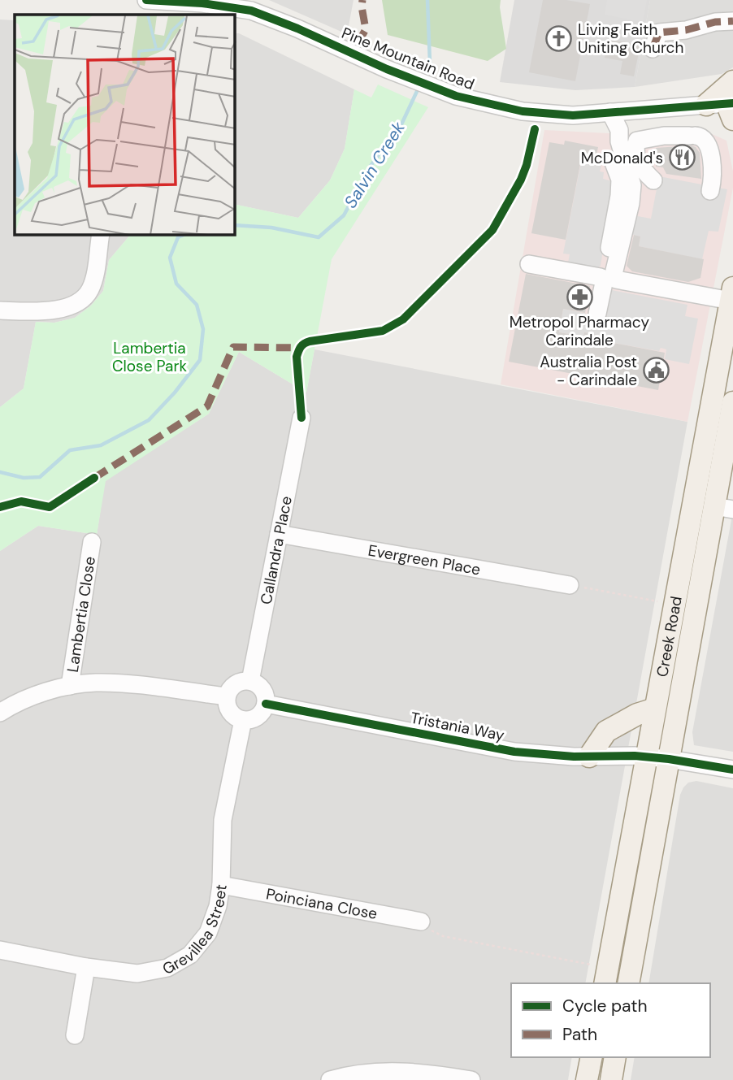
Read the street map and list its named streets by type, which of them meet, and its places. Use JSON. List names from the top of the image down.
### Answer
{
  "streets": {
    "main road": ["Creek Road"],
    "street": [
      "Pine Mountain Road",
      "Callandra Place",
      "Evergreen Place",
      "Lambertia Close",
      "Tristania Way",
      "Poinciana Close",
      "Grevillea Street"
    ]
  },
  "crossings": [
    ["Callandra Place", "Evergreen Place"],
    ["Callandra Place", "Tristania Way"],
    ["Callandra Place", "Grevillea Street"],
    ["Creek Road", "Tristania Way"],
    ["Tristania Way", "Grevillea Street"],
    ["Poinciana Close", "Grevillea Street"]
  ],
  "water": ["Salvin Creek"],
  "parks": ["Lambertia Close Park"],
  "places": {
    "church": ["Living Faith Uniting Church"],
    "restaurant": ["McDonald's"],
    "pharmacy": ["Metropol Pharmacy Carindale"],
    "public building": ["Australia Post - Carindale"]
  },
  "legend": ["Cycle path", "Path"]
}
